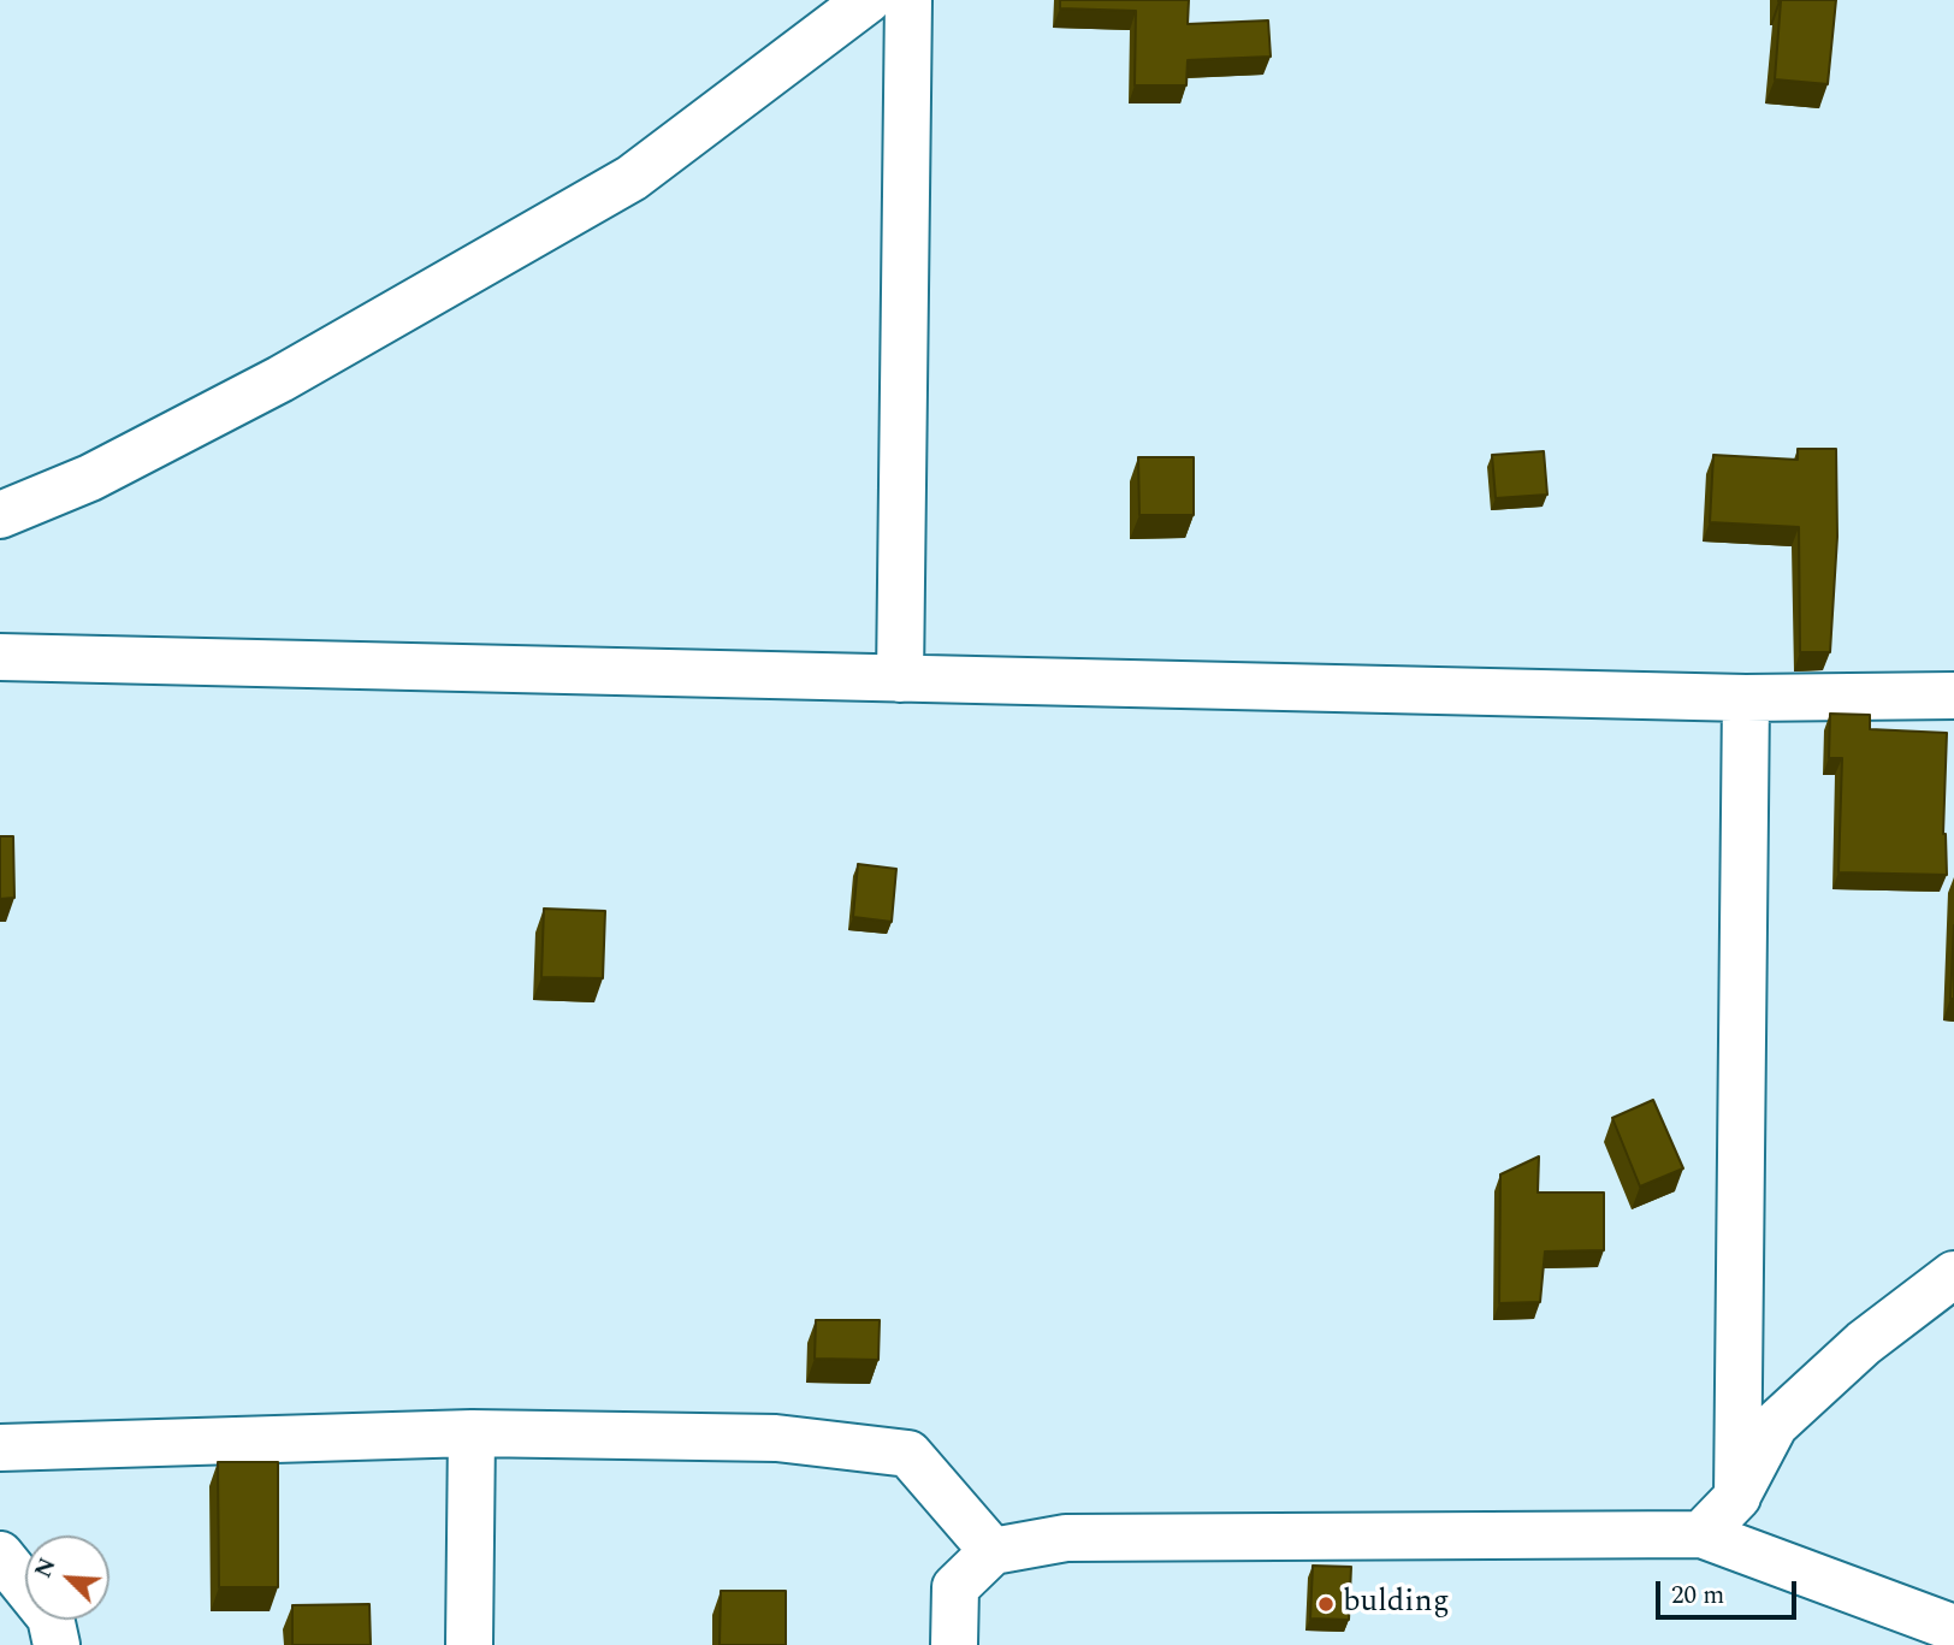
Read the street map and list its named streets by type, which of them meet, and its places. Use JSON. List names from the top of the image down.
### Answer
{
  "places": ["bulding"],
  "scale_bar": "20 m",
  "north": "top left"
}
